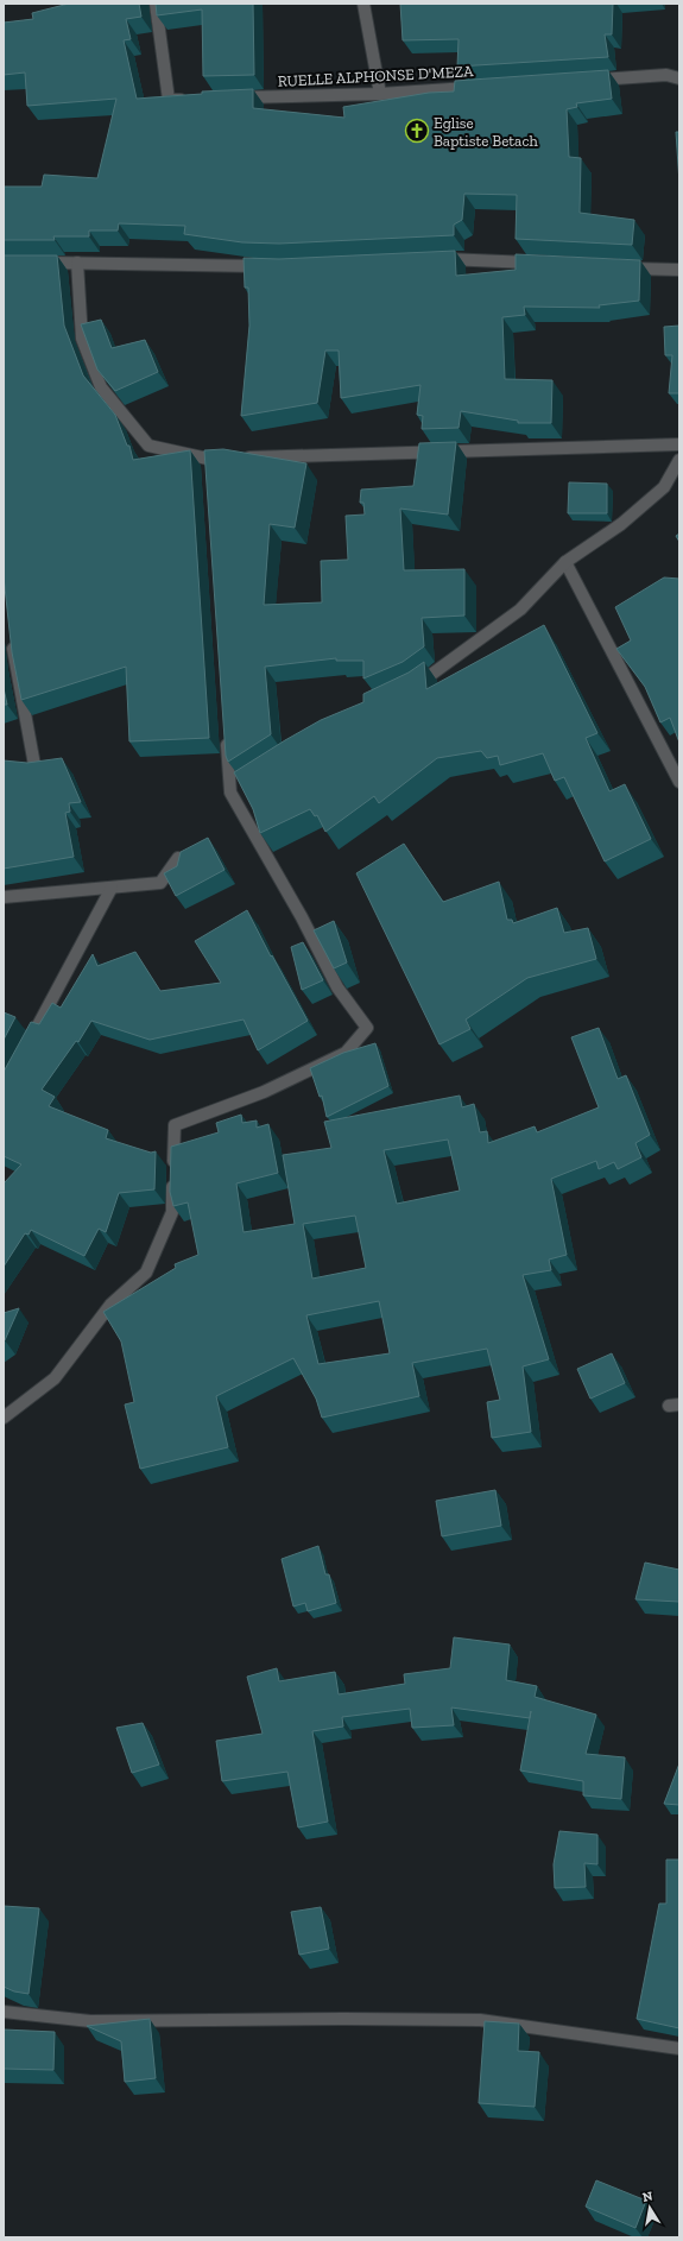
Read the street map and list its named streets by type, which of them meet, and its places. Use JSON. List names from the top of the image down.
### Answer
{
  "streets": {
    "street": ["RUELLE ALPHONSE D'MEZA"]
  },
  "places": {
    "church": ["Eglise Baptiste Betach"]
  },
  "north": "top"
}
